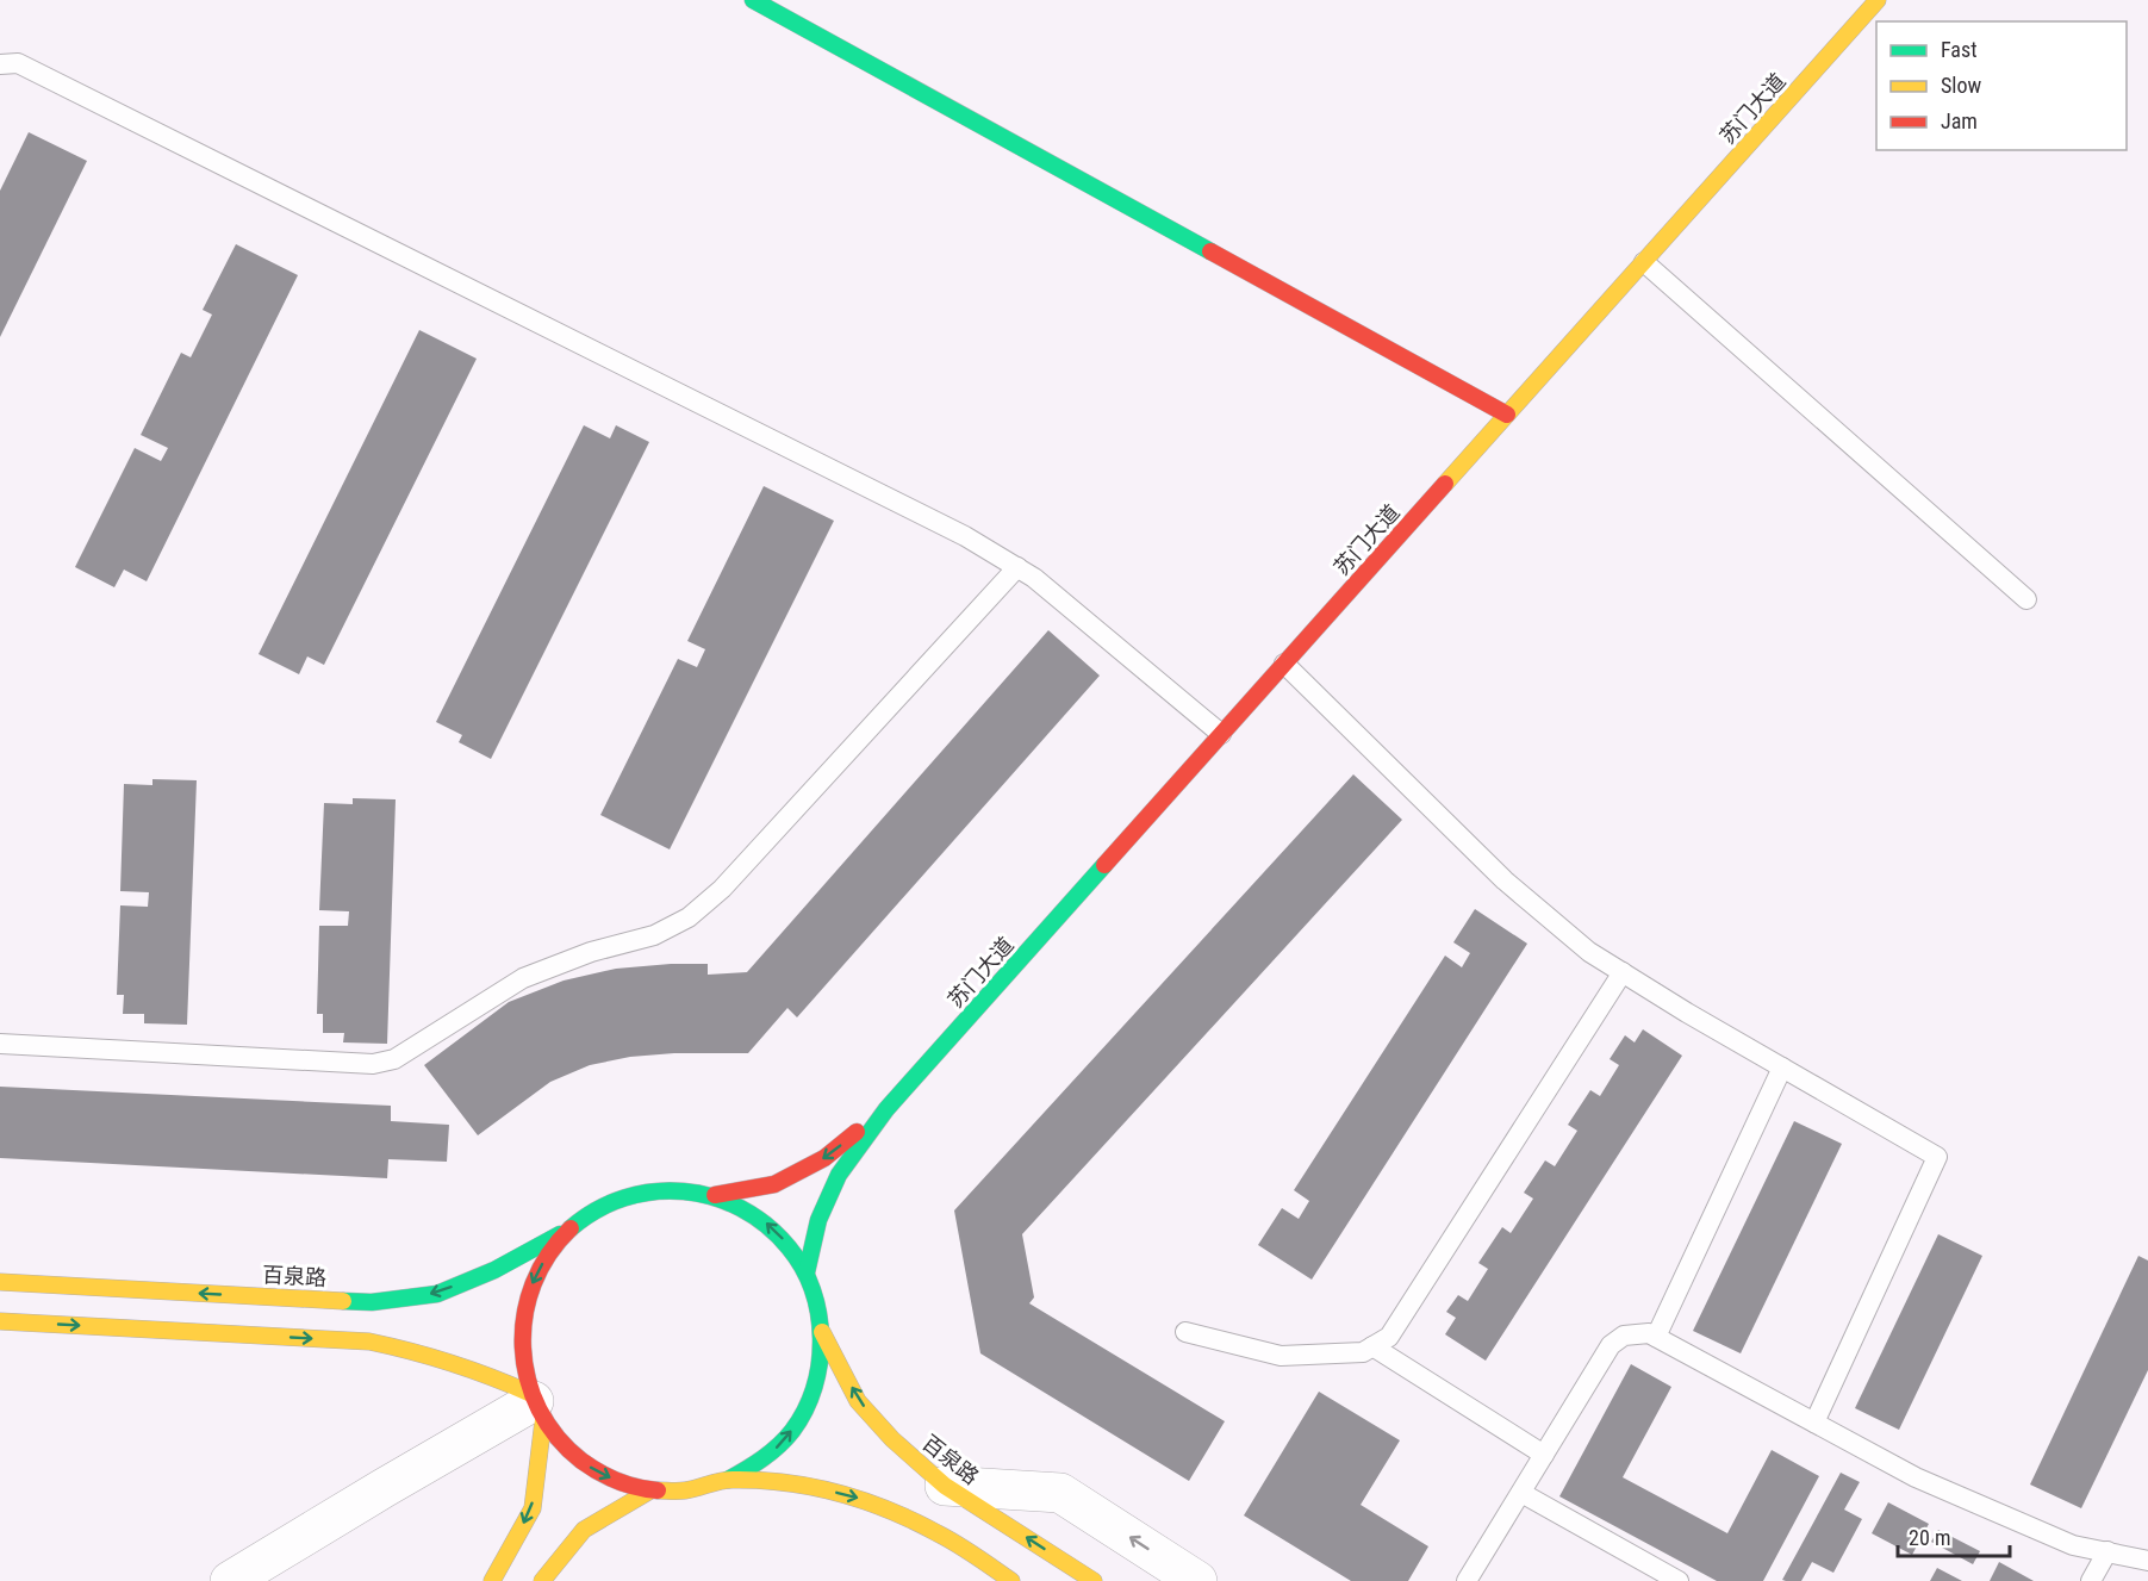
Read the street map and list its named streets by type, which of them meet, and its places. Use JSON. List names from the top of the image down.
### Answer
{
  "streets": {
    "main road": ["苏门大道", "百泉路"]
  },
  "legend": ["Fast", "Slow", "Jam"],
  "scale_bar": "20 m"
}
